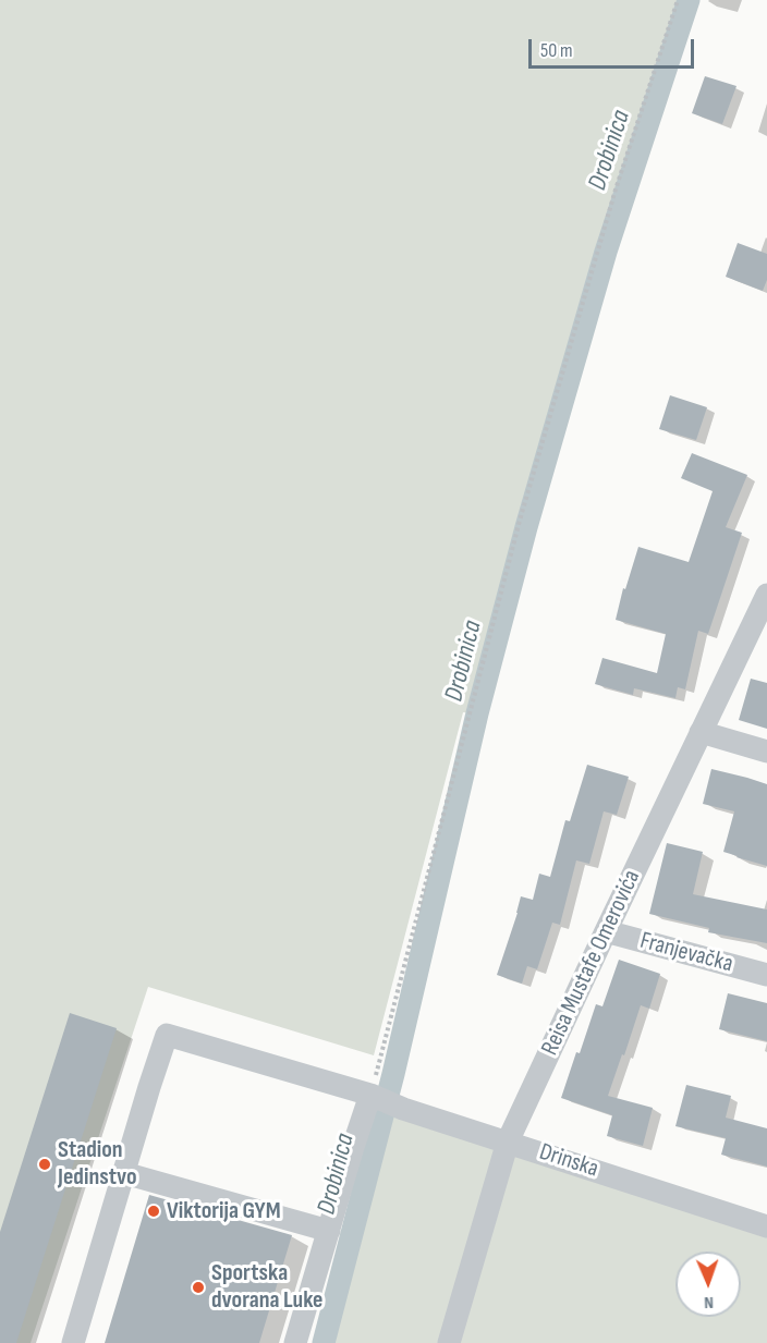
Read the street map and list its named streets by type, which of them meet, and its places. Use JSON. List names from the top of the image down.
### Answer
{
  "streets": {
    "street": ["Franjevačka", "Reisa Mustafe Omerovića", "Drinska"]
  },
  "crossings": [
    ["Franjevačka", "Reisa Mustafe Omerovića"],
    ["Reisa Mustafe Omerovića", "Drinska"]
  ],
  "water": ["Drobinica"],
  "places": ["Stadion Jedinstvo", "Viktorija GYM", "Sportska dvorana Luke"],
  "scale_bar": "50 m",
  "north": "bottom"
}
